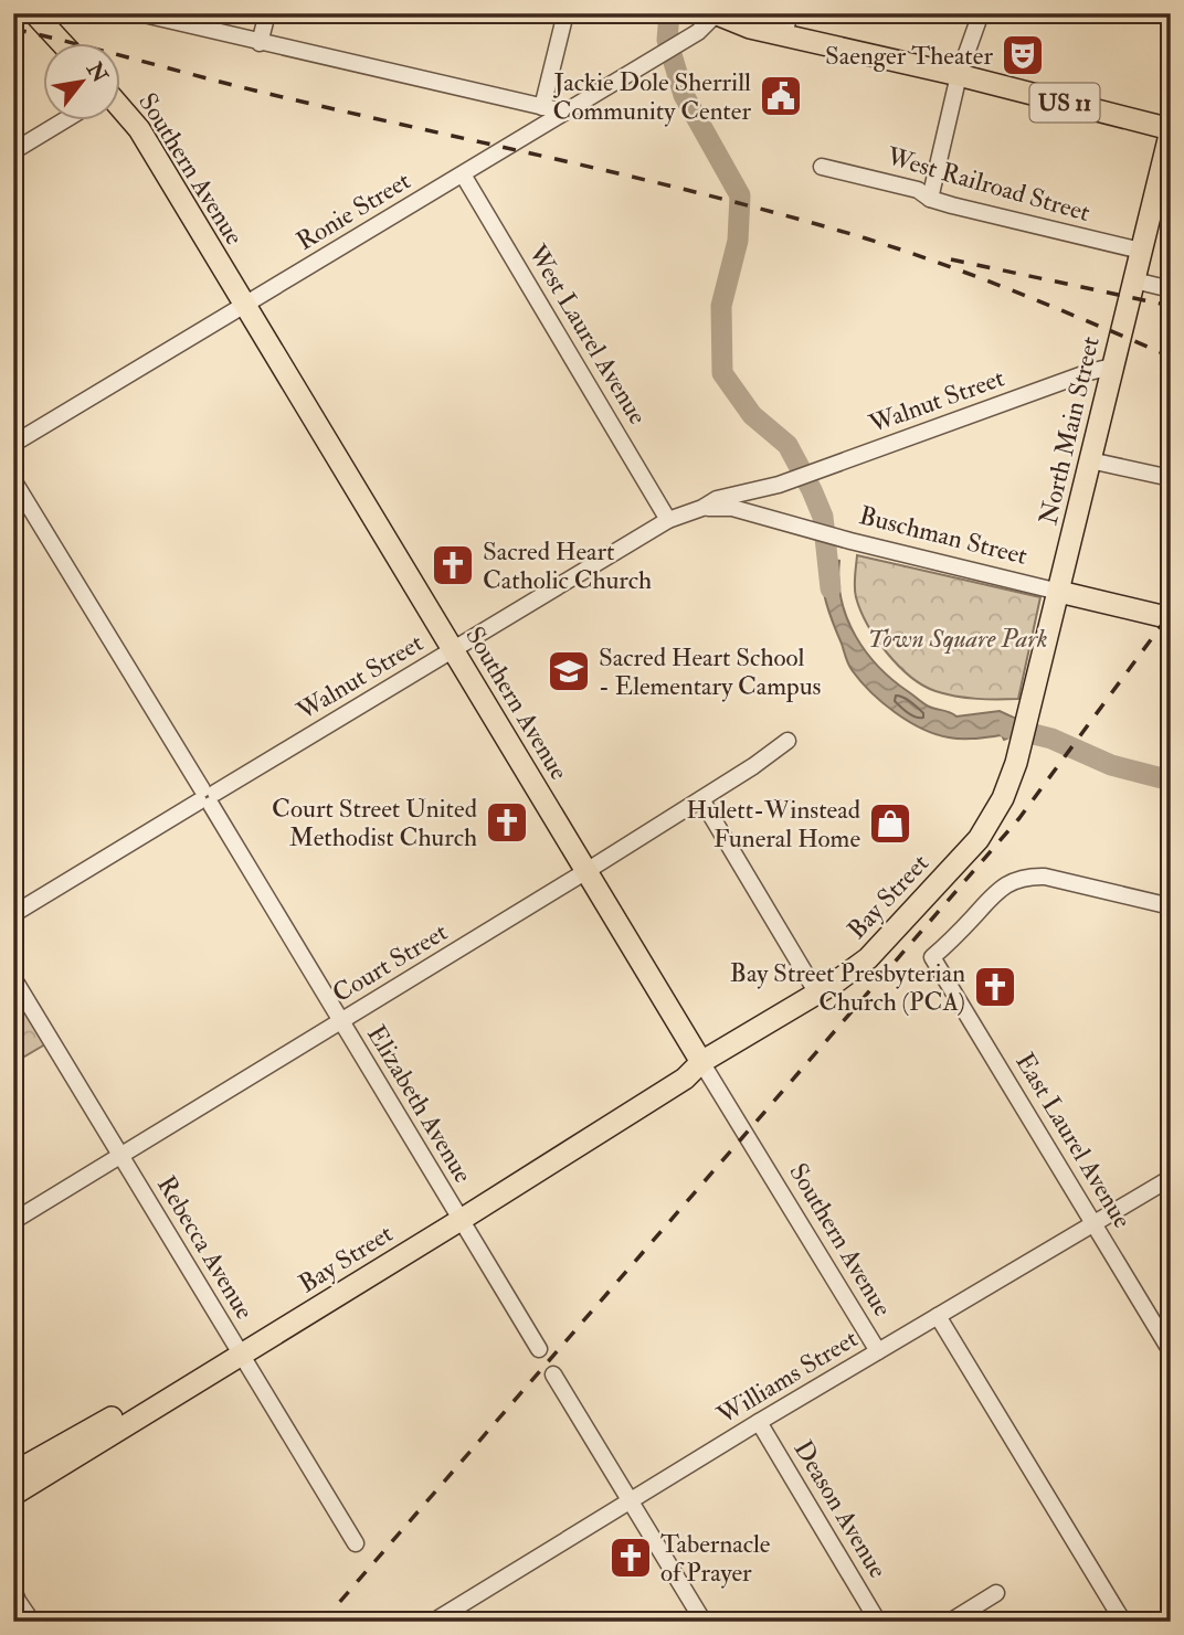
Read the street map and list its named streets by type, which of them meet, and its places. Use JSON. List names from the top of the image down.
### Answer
{
  "streets": {
    "main road": [
      "US 11",
      "Southern Avenue",
      "North Main Street",
      "Buschman Street",
      "Bay Street"
    ],
    "street": [
      "West Railroad Street",
      "Ronie Street",
      "West Laurel Avenue",
      "Walnut Street",
      "Court Street",
      "Elizabeth Avenue",
      "East Laurel Avenue",
      "Rebecca Avenue",
      "Williams Street",
      "Deason Avenue"
    ]
  },
  "crossings": [
    ["US 11", "Ronie Street"],
    ["US 11", "North Main Street"],
    ["Southern Avenue", "Ronie Street"],
    ["Southern Avenue", "Walnut Street"],
    ["Southern Avenue", "Bay Street"],
    ["Southern Avenue", "Court Street"],
    ["Southern Avenue", "Williams Street"],
    ["West Railroad Street", "North Main Street"],
    ["Ronie Street", "West Laurel Avenue"],
    ["West Laurel Avenue", "Walnut Street"],
    ["Walnut Street", "North Main Street"],
    ["Walnut Street", "Buschman Street"],
    ["Walnut Street", "Elizabeth Avenue"],
    ["North Main Street", "Buschman Street"],
    ["North Main Street", "Bay Street"],
    ["Bay Street", "Elizabeth Avenue"],
    ["Bay Street", "Rebecca Avenue"],
    ["Court Street", "Elizabeth Avenue"],
    ["Court Street", "Rebecca Avenue"],
    ["East Laurel Avenue", "Williams Street"],
    ["Williams Street", "Deason Avenue"]
  ],
  "parks": ["Town Square Park"],
  "places": {
    "theatre": ["Saenger Theater"],
    "public building": ["Jackie Dole Sherrill Community Center"],
    "church": [
      "Sacred Heart Catholic Church",
      "Court Street United Methodist Church",
      "Bay Street Presbyterian Church (PCA)",
      "Tabernacle of Prayer"
    ],
    "school or university": ["Sacred Heart School - Elementary Campus"],
    "shop": ["Hulett-Winstead Funeral Home"]
  },
  "north": "top right"
}
